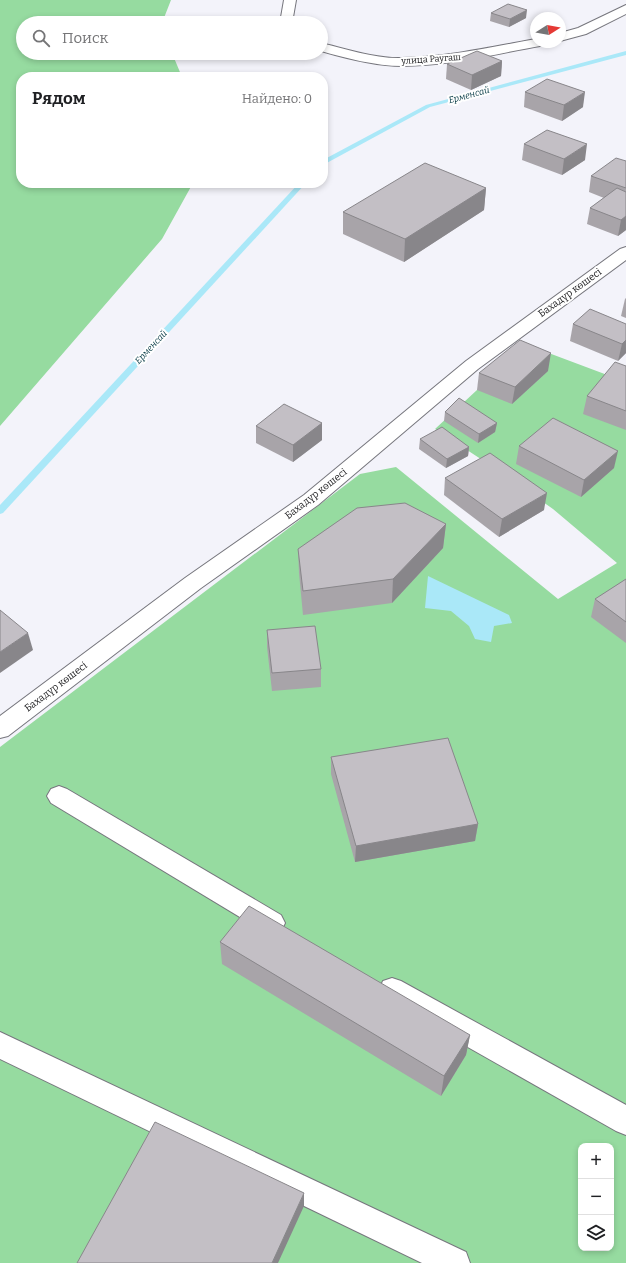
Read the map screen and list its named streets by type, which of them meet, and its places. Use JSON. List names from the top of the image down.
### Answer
{
  "streets": {
    "street": ["улица Раугаш", "Бахадүр көшесі"]
  },
  "water": ["Ерменсай"],
  "north": "right",
  "page": {
    "search": "Поиск",
    "heading": ["Рядом", "Найдено: 0"],
    "map_buttons": ["+", "−"]
  }
}
